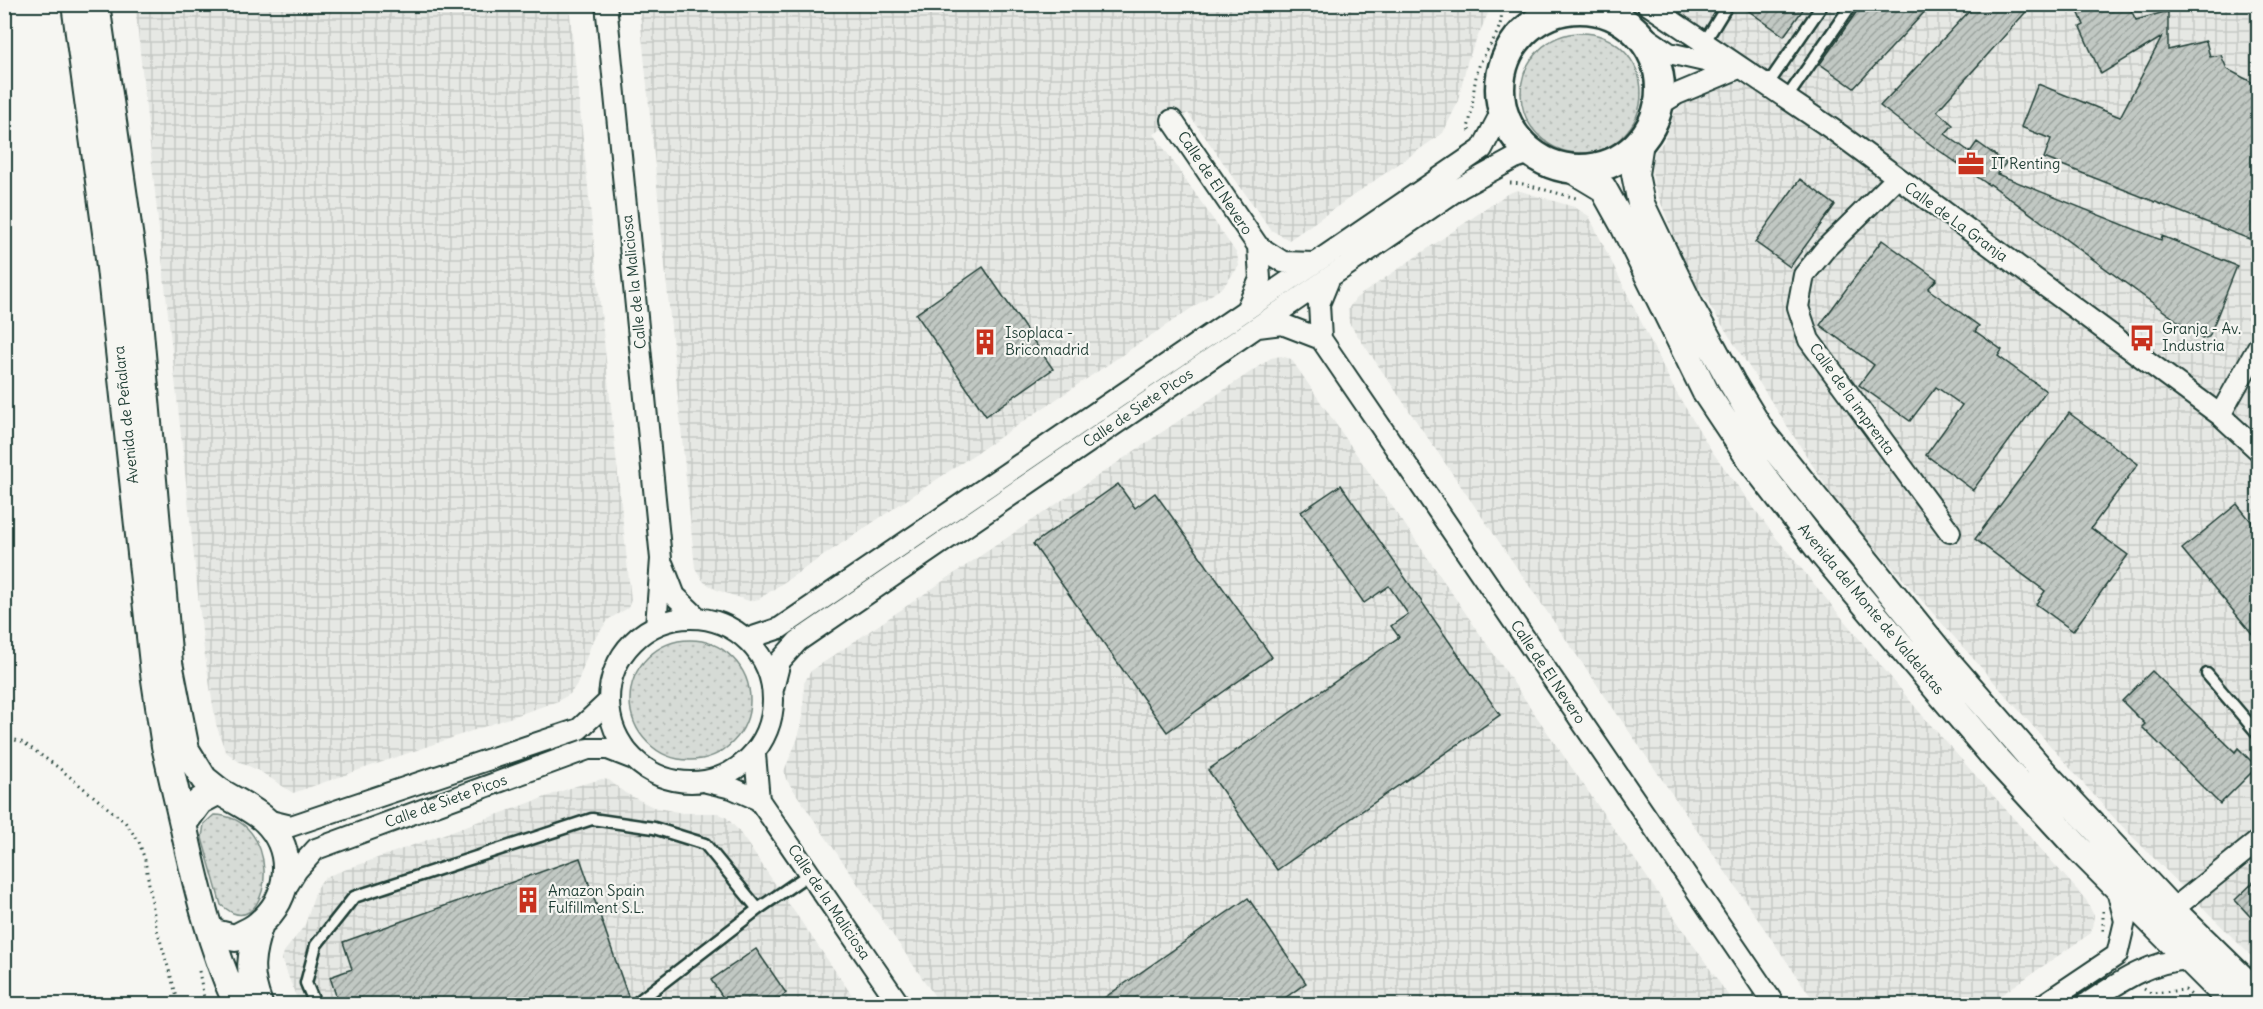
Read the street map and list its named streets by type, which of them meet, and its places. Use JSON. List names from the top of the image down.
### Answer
{
  "streets": {
    "street": [
      "Calle de El Nevero",
      "Calle de La Granja",
      "Calle de la Maliciosa",
      "Calle de la imprenta",
      "Calle de Siete Picos",
      "Avenida de Peñalara",
      "Avenida del Monte de Valdelatas"
    ]
  },
  "crossings": [
    ["Calle de El Nevero", "Calle de Siete Picos"],
    ["Calle de La Granja", "Calle de la imprenta"],
    ["Calle de La Granja", "Calle de Siete Picos"],
    ["Calle de La Granja", "Avenida del Monte de Valdelatas"],
    ["Calle de la Maliciosa", "Calle de Siete Picos"],
    ["Calle de Siete Picos", "Avenida de Peñalara"],
    ["Calle de Siete Picos", "Avenida del Monte de Valdelatas"]
  ],
  "places": {
    "office": ["IT Renting"],
    "bus stop": ["Granja - Av. Industria"],
    "building": ["Isoplaca - Bricomadrid", "Amazon Spain Fulfillment S.L."]
  }
}
